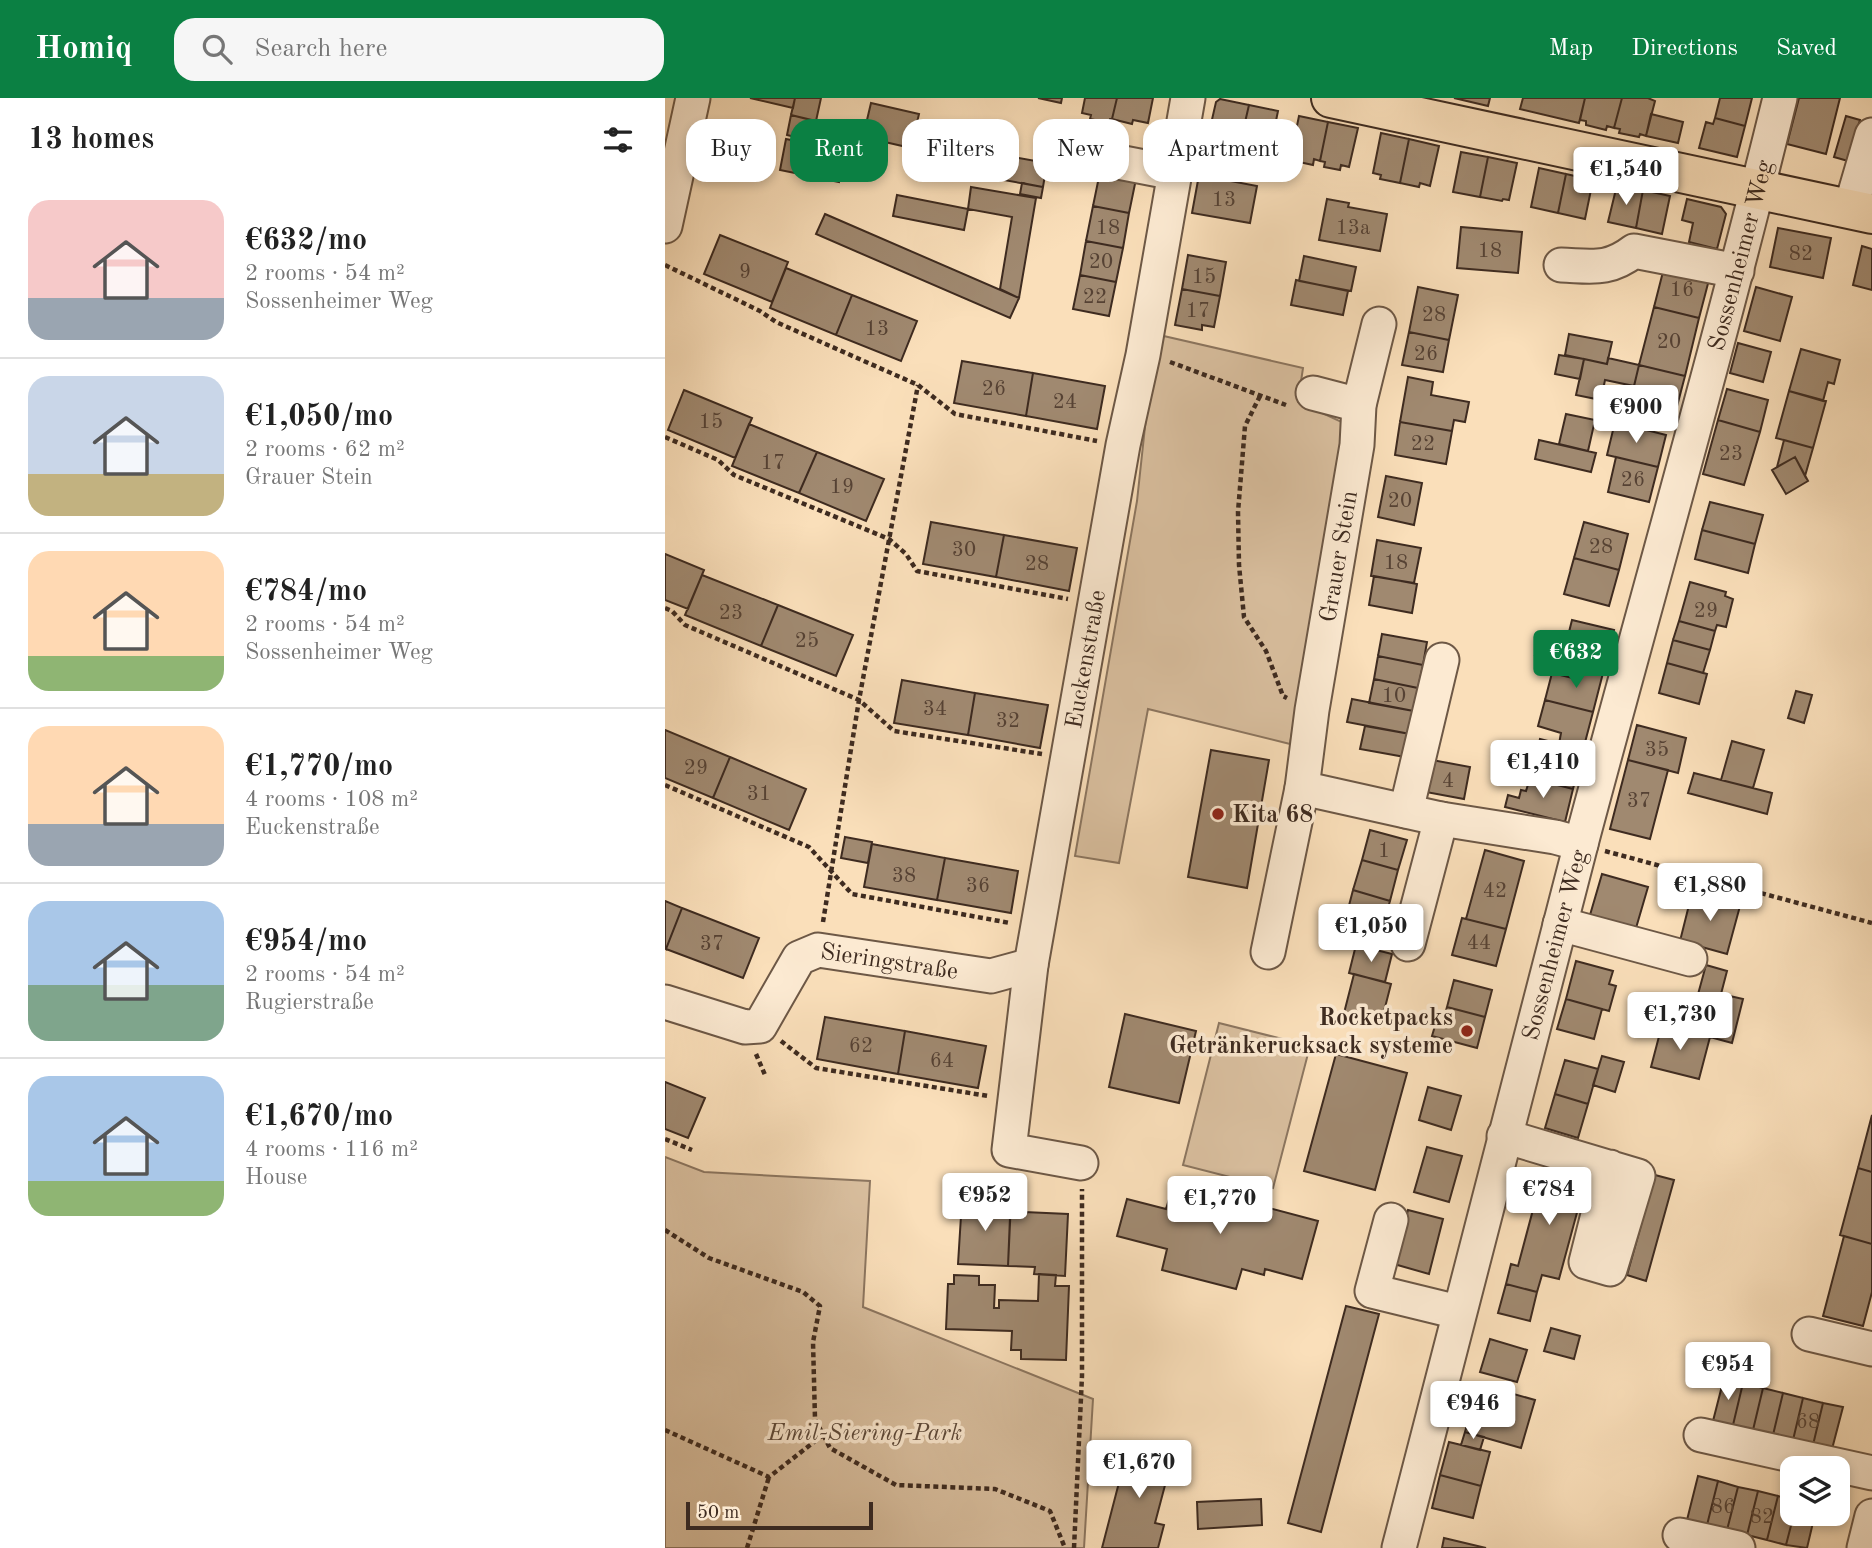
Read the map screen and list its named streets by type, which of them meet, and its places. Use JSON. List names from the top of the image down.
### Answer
{
  "streets": {
    "street": [
      "Sossenheimer Weg",
      "Grauer Stein",
      "Euckenstraße",
      "Sieringstraße"
    ]
  },
  "crossings": [
    ["Euckenstraße", "Sieringstraße"]
  ],
  "parks": ["Emil-Siering-Park"],
  "places": ["Kita 68", "Rocketpacks Getränkerucksack systeme"],
  "house_numbers": [
    "13",
    "18",
    "13a",
    "18",
    "82",
    "20",
    "9",
    "15",
    "16",
    "22",
    "17",
    "28",
    "13",
    "20",
    "26",
    "26",
    "24",
    "15",
    "22",
    "23",
    "17",
    "26",
    "19",
    "20",
    "28",
    "30",
    "18",
    "28",
    "29",
    "23",
    "25",
    "10",
    "34",
    "32",
    "35",
    "29",
    "4",
    "31",
    "37",
    "1",
    "38",
    "36",
    "42",
    "44",
    "37",
    "62",
    "64",
    "68",
    "86",
    "82"
  ],
  "scale_bar": "50 m",
  "page": {
    "header": "Homiq",
    "search": "Search here",
    "nav": ["Map", "Directions", "Saved"],
    "heading": "13 homes",
    "chip": [
      "Buy",
      "Rent",
      "Filters",
      "New",
      "Apartment"
    ],
    "price": [
      "€1,540",
      "€900",
      "€632",
      "€1,410",
      "€1,880",
      "€1,050",
      "€1,730",
      "€784",
      "€952",
      "€1,770",
      "€954",
      "€946",
      "€1,670"
    ],
    "list": [
      {
        "name": "€632/mo",
        "note": "2 rooms · 54 m² · Sossenheimer Weg"
      },
      {
        "name": "€1,050/mo",
        "note": "2 rooms · 62 m² · Grauer Stein"
      },
      {
        "name": "€784/mo",
        "note": "2 rooms · 54 m² · Sossenheimer Weg"
      },
      {
        "name": "€1,770/mo",
        "note": "4 rooms · 108 m² · Euckenstraße"
      },
      {
        "name": "€954/mo",
        "note": "2 rooms · 54 m² · Rugierstraße"
      },
      {
        "name": "€1,670/mo",
        "note": "4 rooms · 116 m² · House"
      }
    ],
    "scale": "50 m"
  }
}
